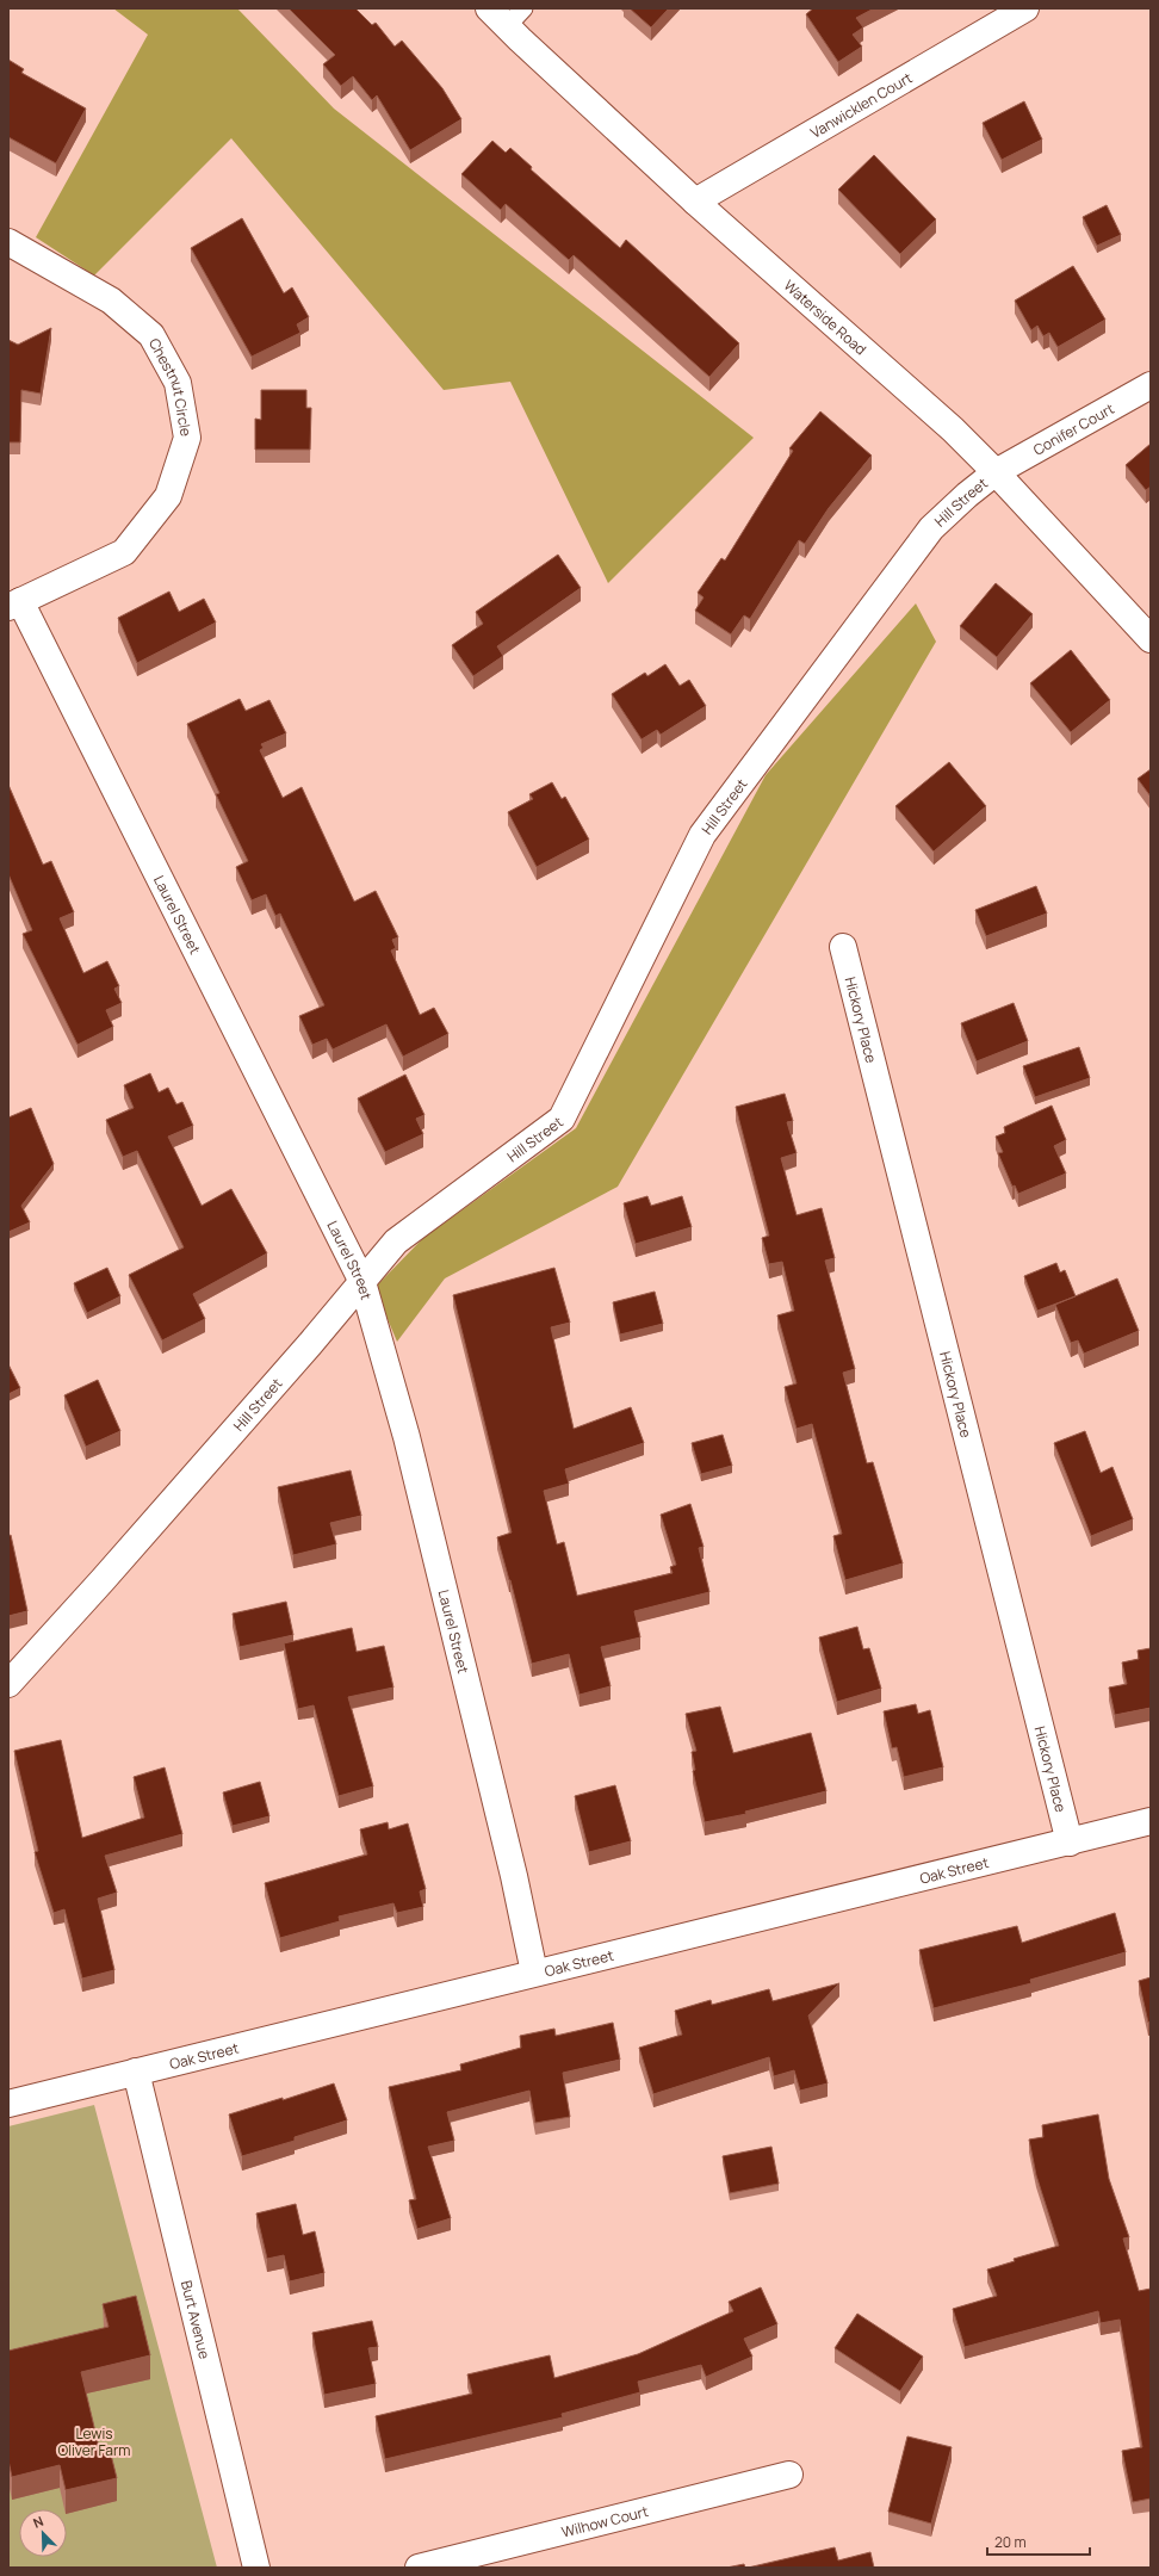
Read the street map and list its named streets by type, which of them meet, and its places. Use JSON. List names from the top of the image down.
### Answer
{
  "streets": {
    "street": [
      "Vanwicklen Court",
      "Waterside Road",
      "Chestnut Circle",
      "Conifer Court",
      "Hill Street",
      "Laurel Street",
      "Hickory Place",
      "Oak Street",
      "Burt Avenue",
      "Wilhow Court"
    ]
  },
  "crossings": [
    ["Vanwicklen Court", "Waterside Road"],
    ["Waterside Road", "Conifer Court"],
    ["Waterside Road", "Hill Street"],
    ["Chestnut Circle", "Laurel Street"],
    ["Conifer Court", "Hill Street"],
    ["Hill Street", "Laurel Street"],
    ["Laurel Street", "Oak Street"],
    ["Hickory Place", "Oak Street"],
    ["Oak Street", "Burt Avenue"]
  ],
  "parks": ["Lewis Oliver Farm"],
  "scale_bar": "20 m",
  "north": "top left"
}
